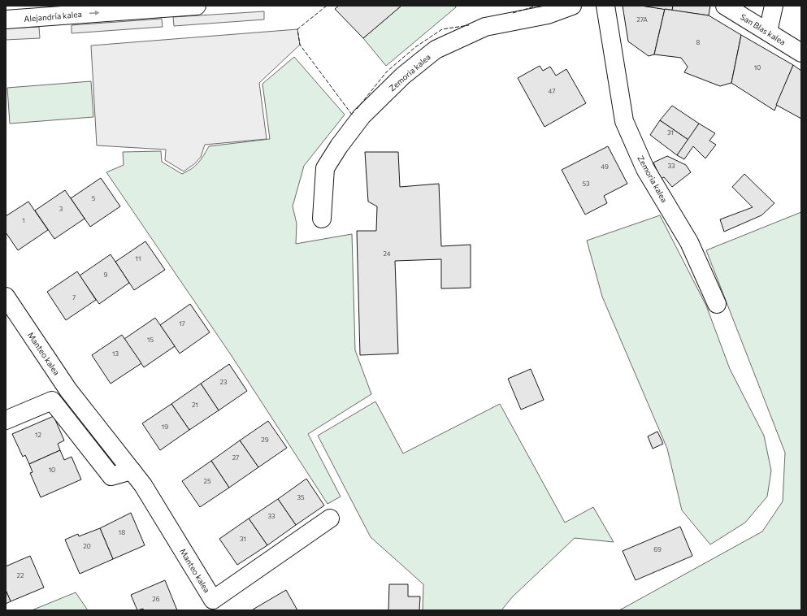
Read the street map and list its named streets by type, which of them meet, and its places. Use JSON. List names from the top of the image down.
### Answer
{
  "streets": {
    "street": [
      "Alejandría kalea",
      "San Blas kalea",
      "Zemoria kalea",
      "Manteo kalea"
    ]
  },
  "one_way": ["Alejandría kalea"],
  "house_numbers": [
    "27A",
    "8",
    "10",
    "47",
    "31",
    "33",
    "49",
    "53",
    "5",
    "3",
    "1",
    "24",
    "11",
    "9",
    "7",
    "17",
    "15",
    "13",
    "23",
    "21",
    "19",
    "12",
    "29",
    "27",
    "10",
    "25",
    "35",
    "33",
    "18",
    "31",
    "20",
    "69",
    "22",
    "26"
  ]
}
